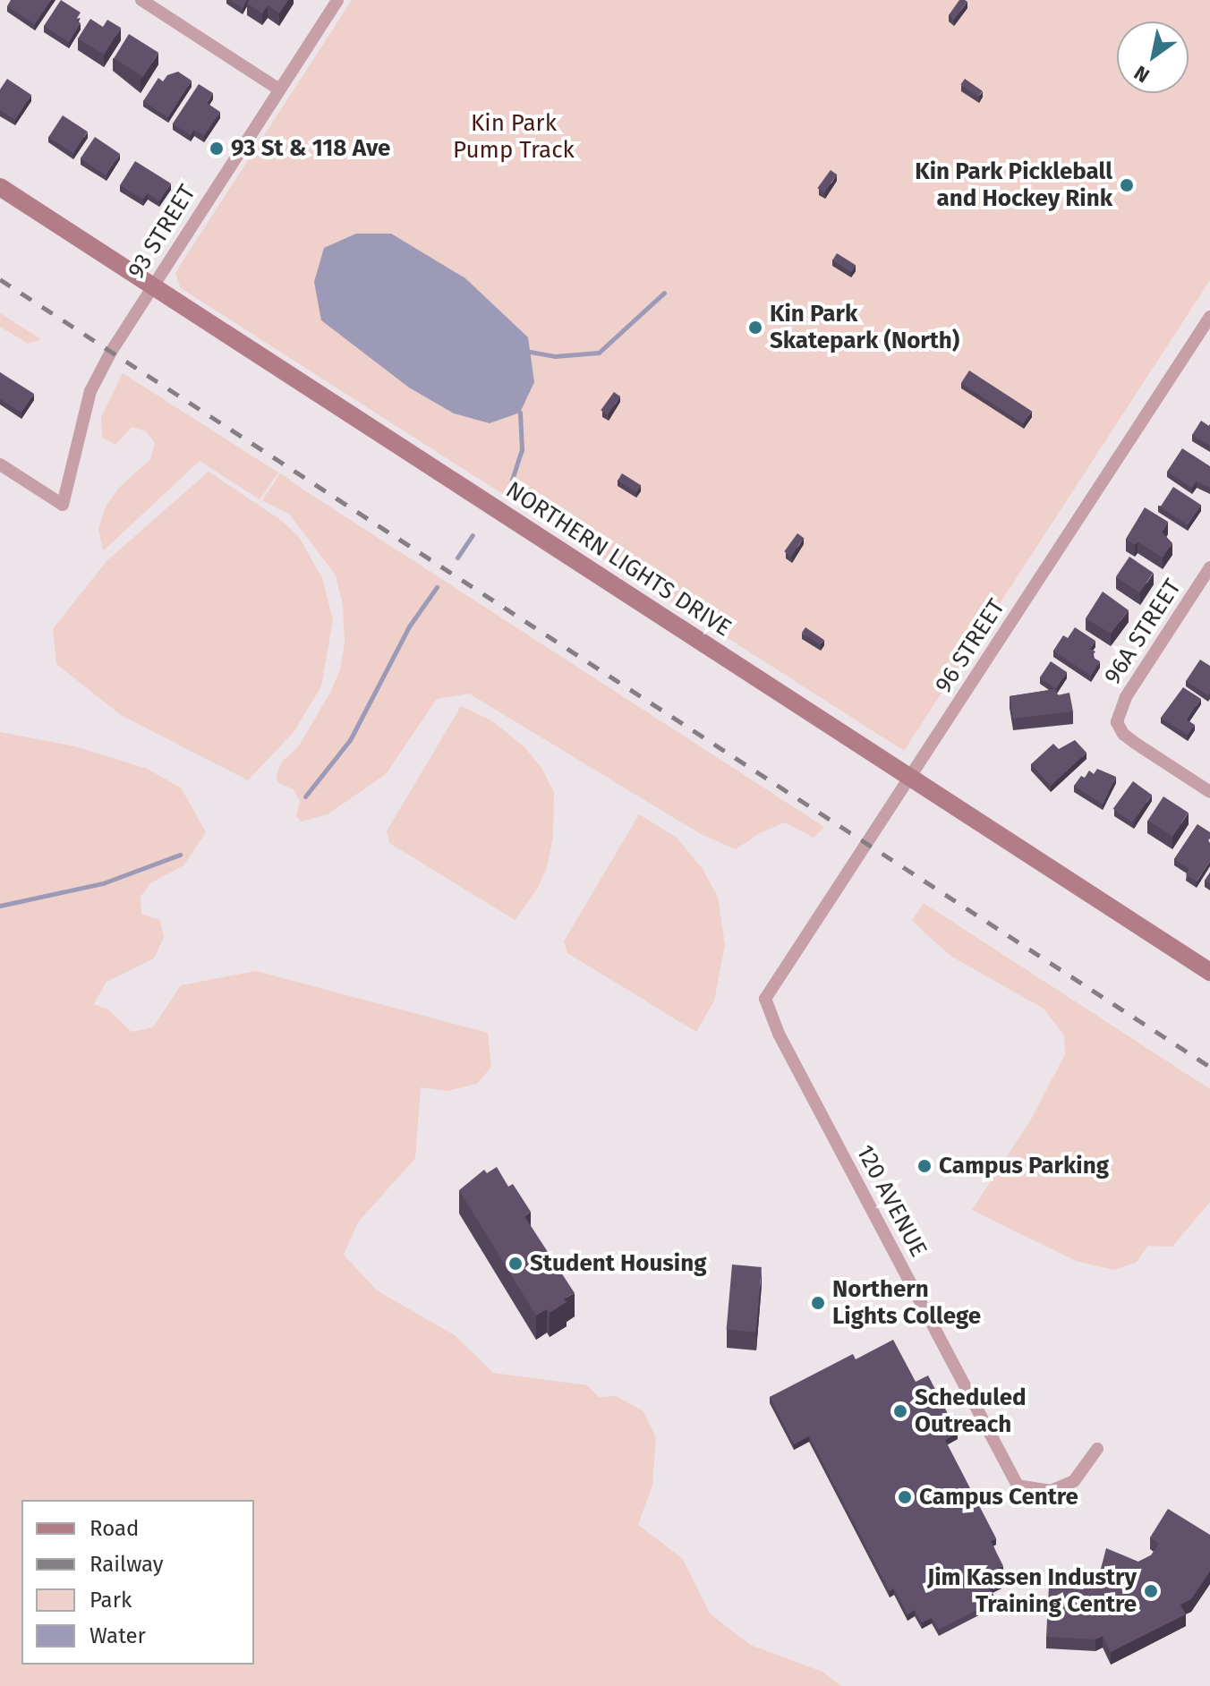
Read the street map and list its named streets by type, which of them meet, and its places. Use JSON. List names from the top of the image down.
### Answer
{
  "streets": {
    "main road": ["NORTHERN LIGHTS DRIVE"],
    "street": [
      "93 STREET",
      "96A STREET",
      "96 STREET",
      "120 AVENUE"
    ]
  },
  "crossings": [
    ["93 STREET", "NORTHERN LIGHTS DRIVE"],
    ["NORTHERN LIGHTS DRIVE", "96 STREET"],
    ["96 STREET", "120 AVENUE"]
  ],
  "parks": ["Kin Park Pump Track"],
  "places": [
    "93 St & 118 Ave",
    "Kin Park Pickleball and Hockey Rink",
    "Kin Park Skatepark (North)",
    "Campus Parking",
    "Student Housing",
    "Northern Lights College",
    "Scheduled Outreach",
    "Campus Centre",
    "Jim Kassen Industry Training Centre"
  ],
  "legend": [
    "Road",
    "Railway",
    "Park",
    "Water"
  ],
  "north": "bottom left"
}
